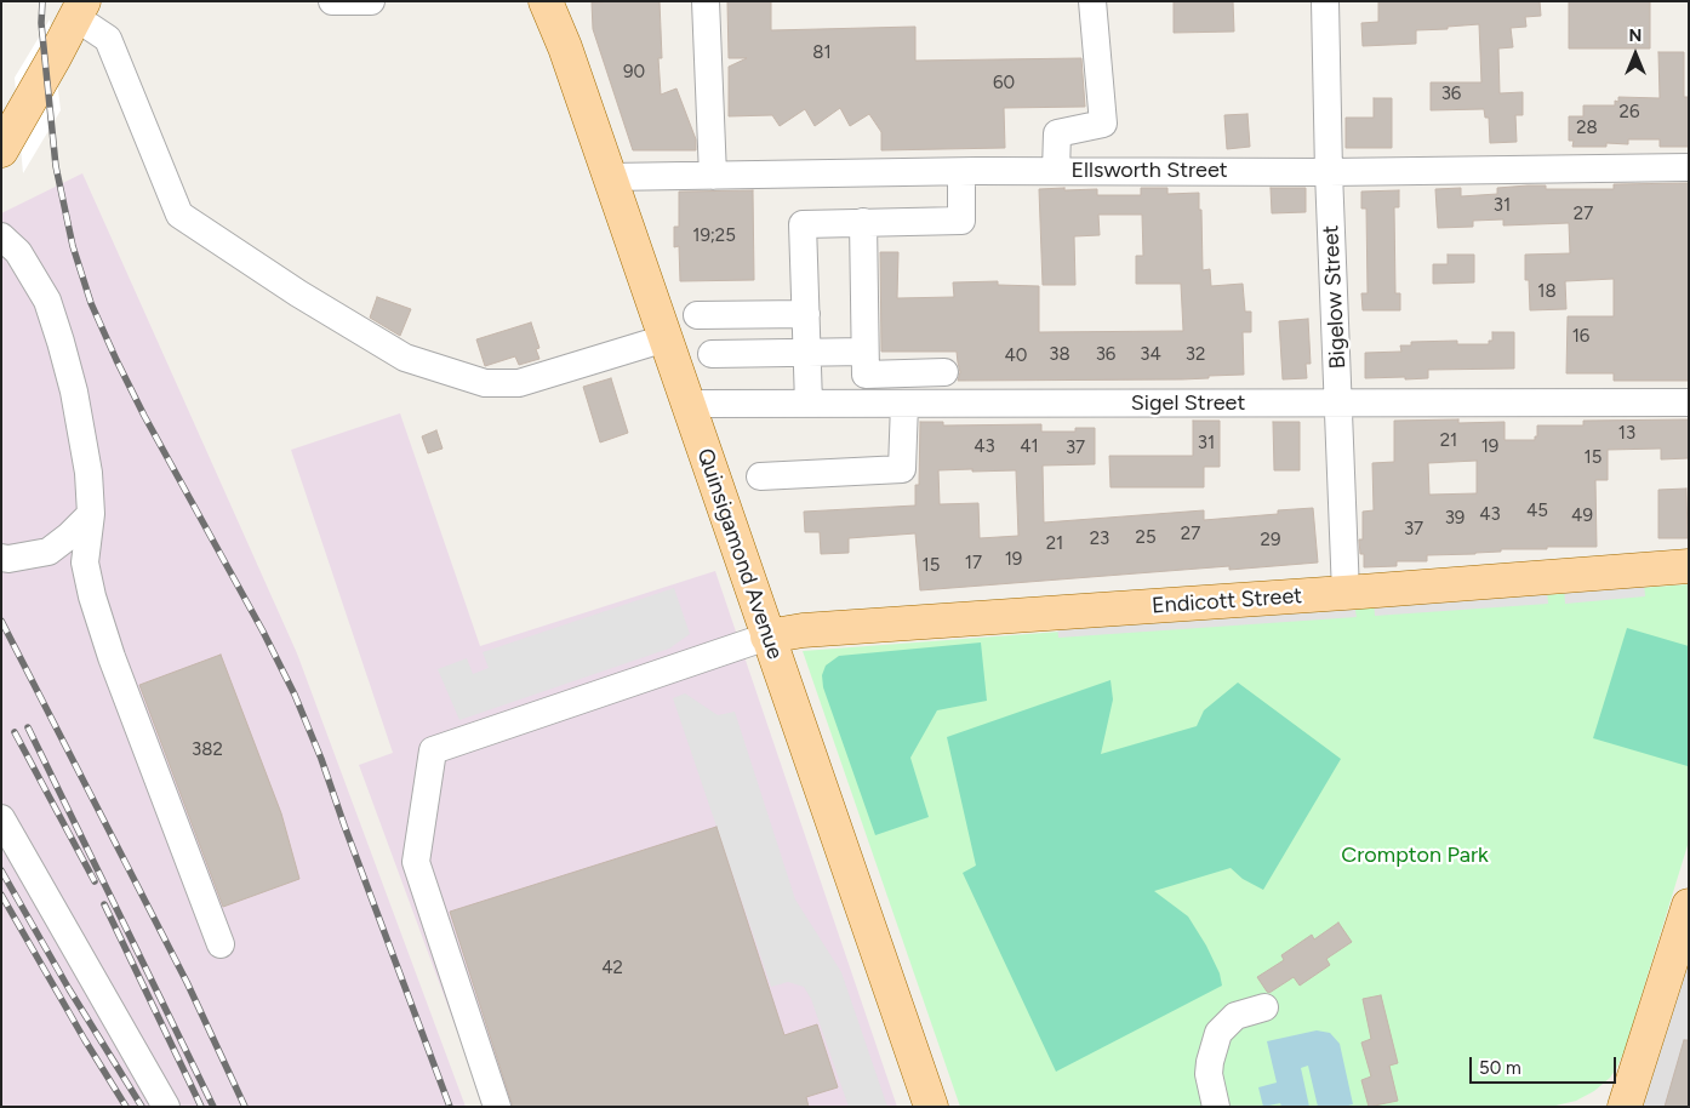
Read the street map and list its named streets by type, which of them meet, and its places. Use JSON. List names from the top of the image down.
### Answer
{
  "streets": {
    "main road": ["Quinsigamond Avenue", "Endicott Street"],
    "street": ["Ellsworth Street", "Bigelow Street", "Sigel Street"]
  },
  "crossings": [
    ["Ellsworth Street", "Bigelow Street"],
    ["Ellsworth Street", "Quinsigamond Avenue"],
    ["Bigelow Street", "Sigel Street"],
    ["Bigelow Street", "Endicott Street"],
    ["Sigel Street", "Quinsigamond Avenue"],
    ["Quinsigamond Avenue", "Endicott Street"]
  ],
  "parks": ["Crompton Park"],
  "house_numbers": [
    "81",
    "90",
    "60",
    "36",
    "26",
    "28",
    "31",
    "27",
    "19;25",
    "18",
    "16",
    "38",
    "36",
    "34",
    "32",
    "40",
    "13",
    "21",
    "31",
    "43",
    "41",
    "19",
    "37",
    "15",
    "45",
    "43",
    "49",
    "39",
    "37",
    "27",
    "25",
    "23",
    "29",
    "21",
    "19",
    "17",
    "15",
    "382",
    "42"
  ],
  "scale_bar": "50 m",
  "north": "top"
}
